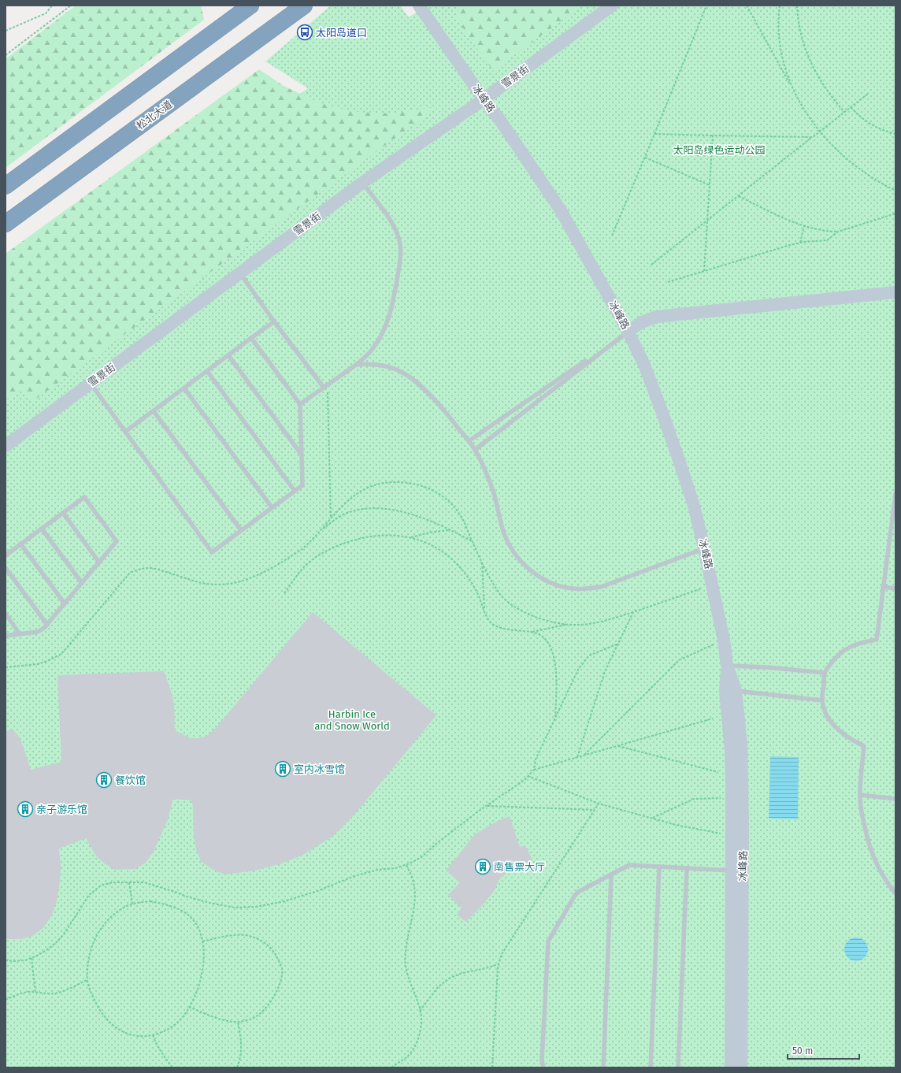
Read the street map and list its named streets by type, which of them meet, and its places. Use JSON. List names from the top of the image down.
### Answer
{
  "streets": {
    "highway": ["松北大道"],
    "street": ["雪景街", "冰峰路"]
  },
  "crossings": [
    ["雪景街", "冰峰路"]
  ],
  "parks": ["太阳岛绿色运动公园", "Harbin Ice and Snow World"],
  "places": {
    "bus stop": ["太阳岛道口"],
    "building": [
      "室内冰雪馆",
      "餐饮馆",
      "亲子游乐馆",
      "南售票大厅"
    ]
  },
  "scale_bar": "50 m"
}
